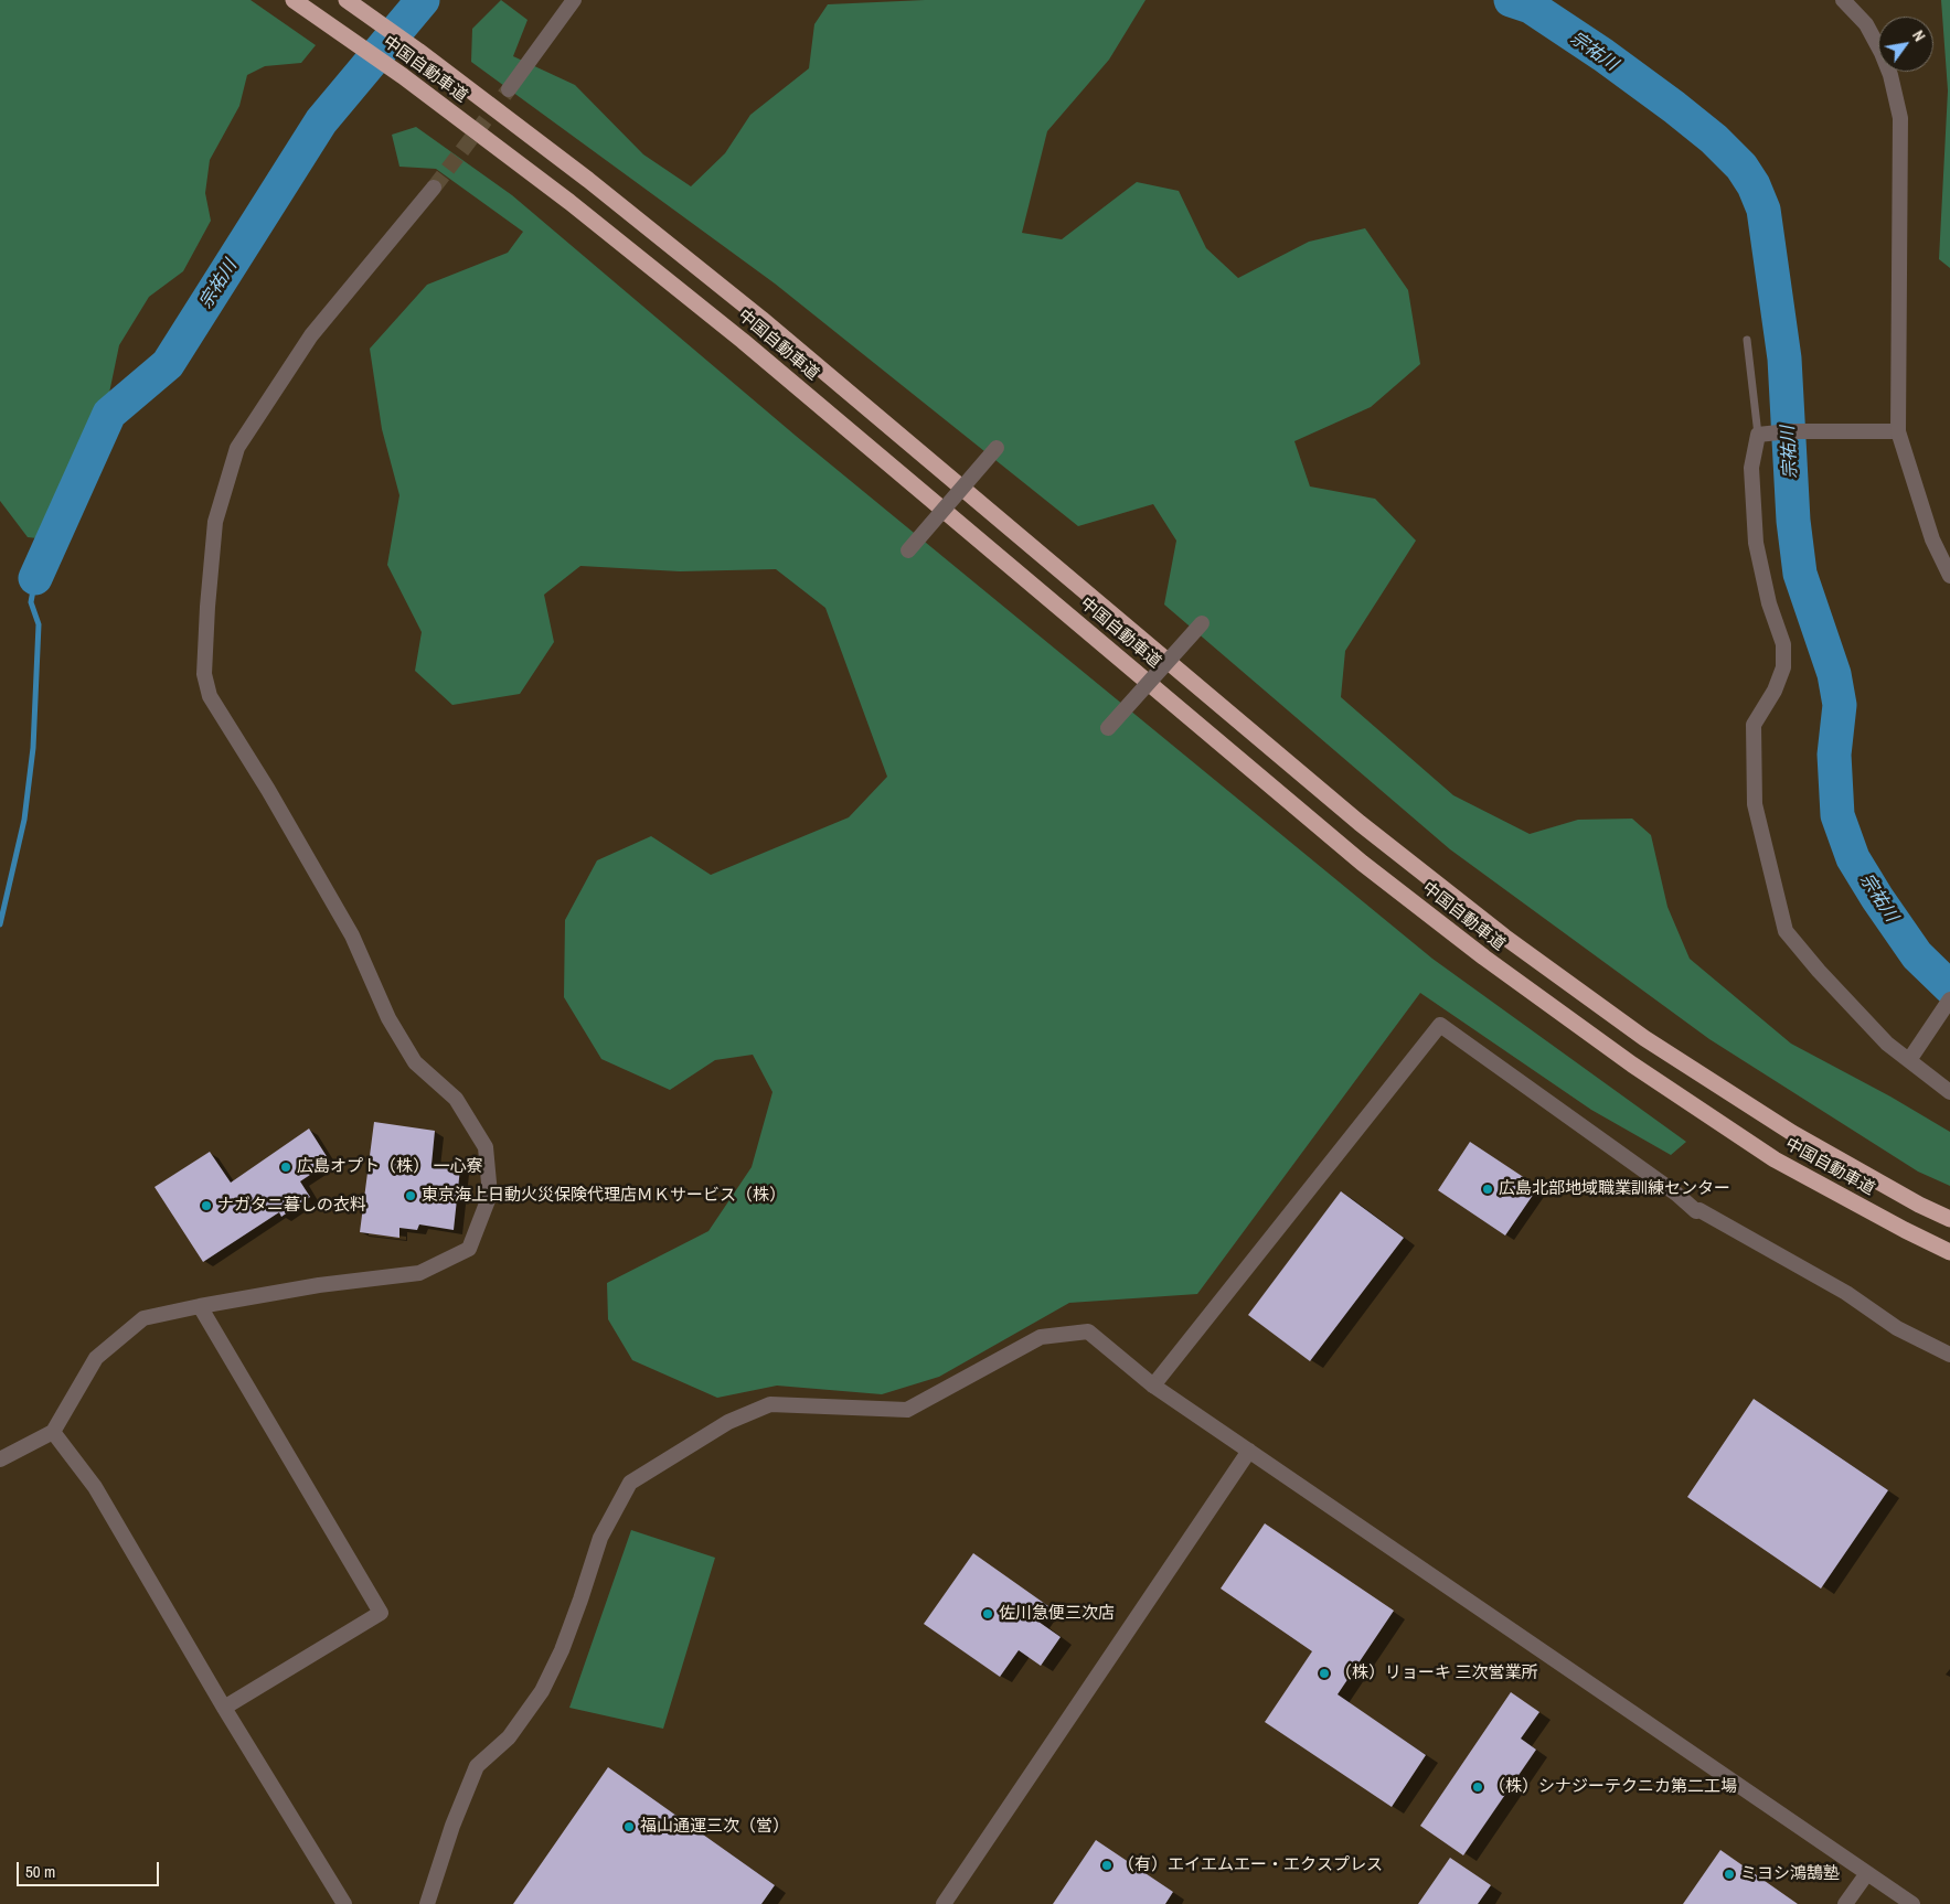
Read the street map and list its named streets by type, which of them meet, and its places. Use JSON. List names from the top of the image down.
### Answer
{
  "streets": {
    "highway": ["中国自動車道"]
  },
  "water": ["宗祐川"],
  "places": [
    "広島オプト（株） 一心寮",
    "広島北部地域職業訓練センター",
    "東京海上日動火災保険代理店ＭＫサービス（株）",
    "ナガタニ暮しの衣料",
    "佐川急便三次店",
    "（株）リョーキ 三次営業所",
    "（株）シナジーテクニカ第二工場",
    "福山通運三次（営）",
    "（有）エイエムエー・エクスプレス",
    "ミヨシ鴻鵠塾"
  ],
  "scale_bar": "50 m",
  "north": "top right"
}
